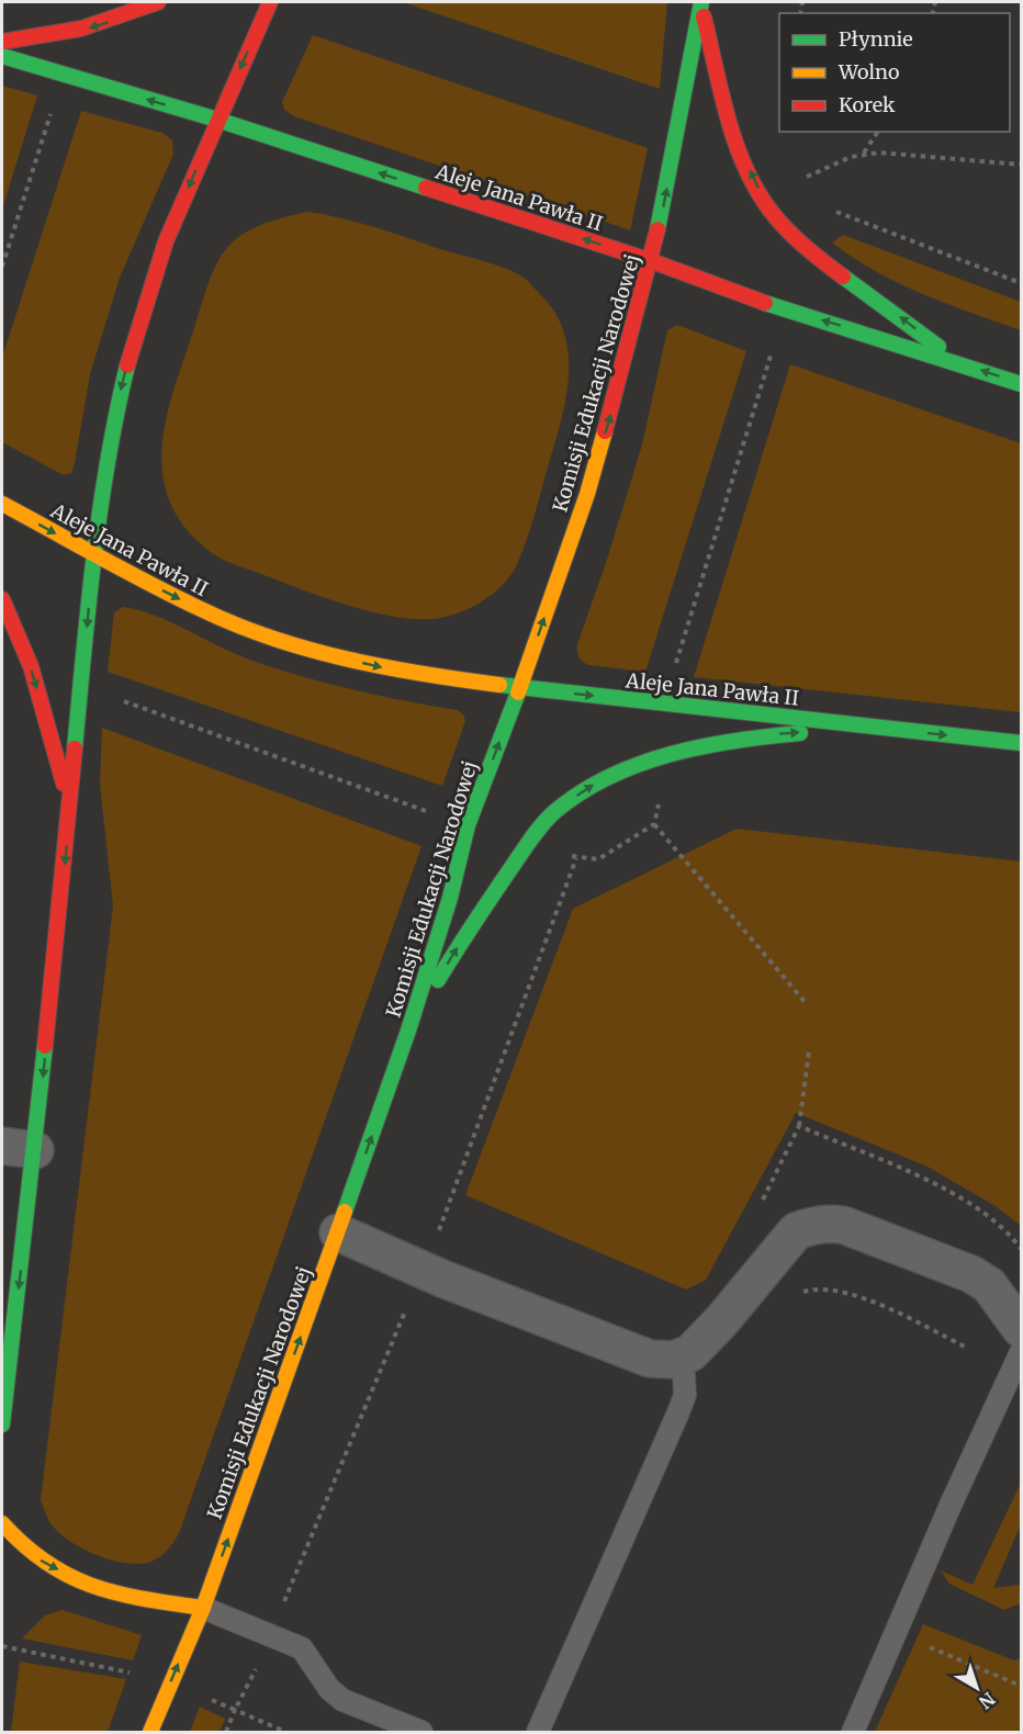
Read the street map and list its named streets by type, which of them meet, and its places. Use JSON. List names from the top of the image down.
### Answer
{
  "streets": {
    "main road": ["Aleje Jana Pawła II", "Komisji Edukacji Narodowej"]
  },
  "crossings": [
    ["Aleje Jana Pawła II", "Komisji Edukacji Narodowej"]
  ],
  "one_way": ["Komisji Edukacji Narodowej"],
  "legend": ["Płynnie", "Wolno", "Korek"],
  "north": "bottom right"
}
